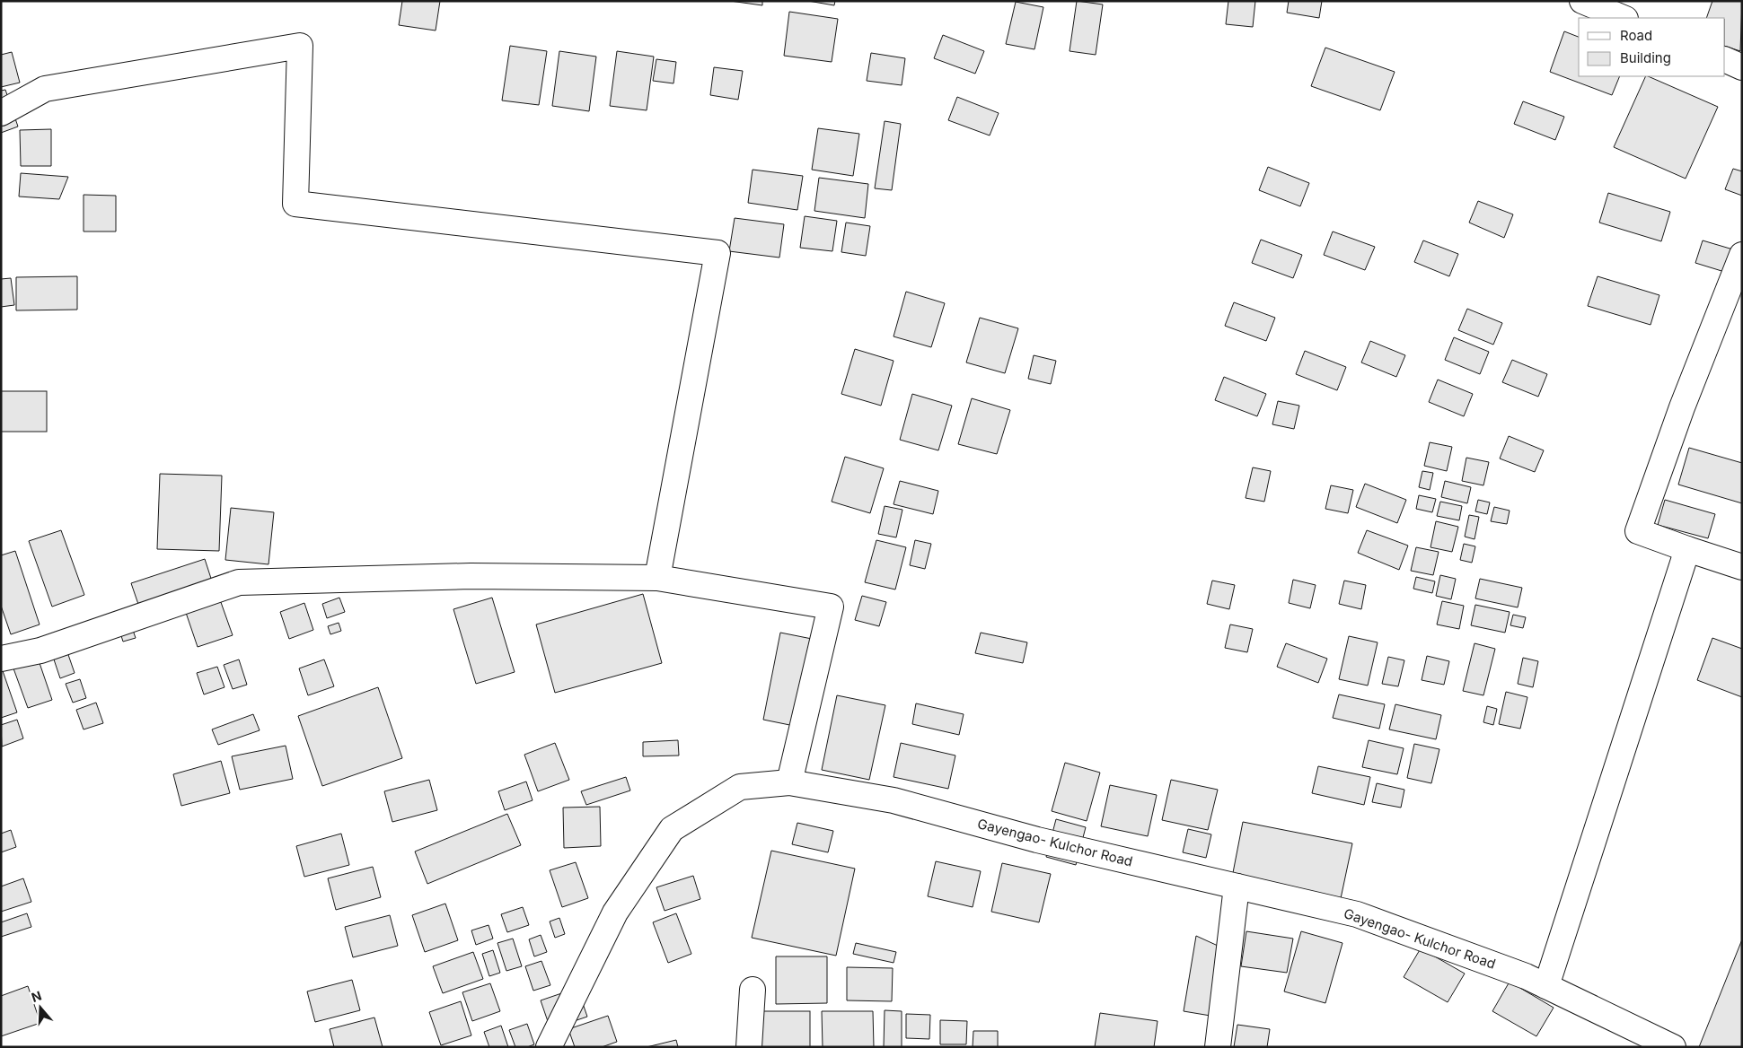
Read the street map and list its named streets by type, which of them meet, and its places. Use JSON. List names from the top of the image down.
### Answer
{
  "streets": {
    "street": ["Gayengao- Kulchor Road"]
  },
  "legend": ["Road", "Building"],
  "north": "top"
}
